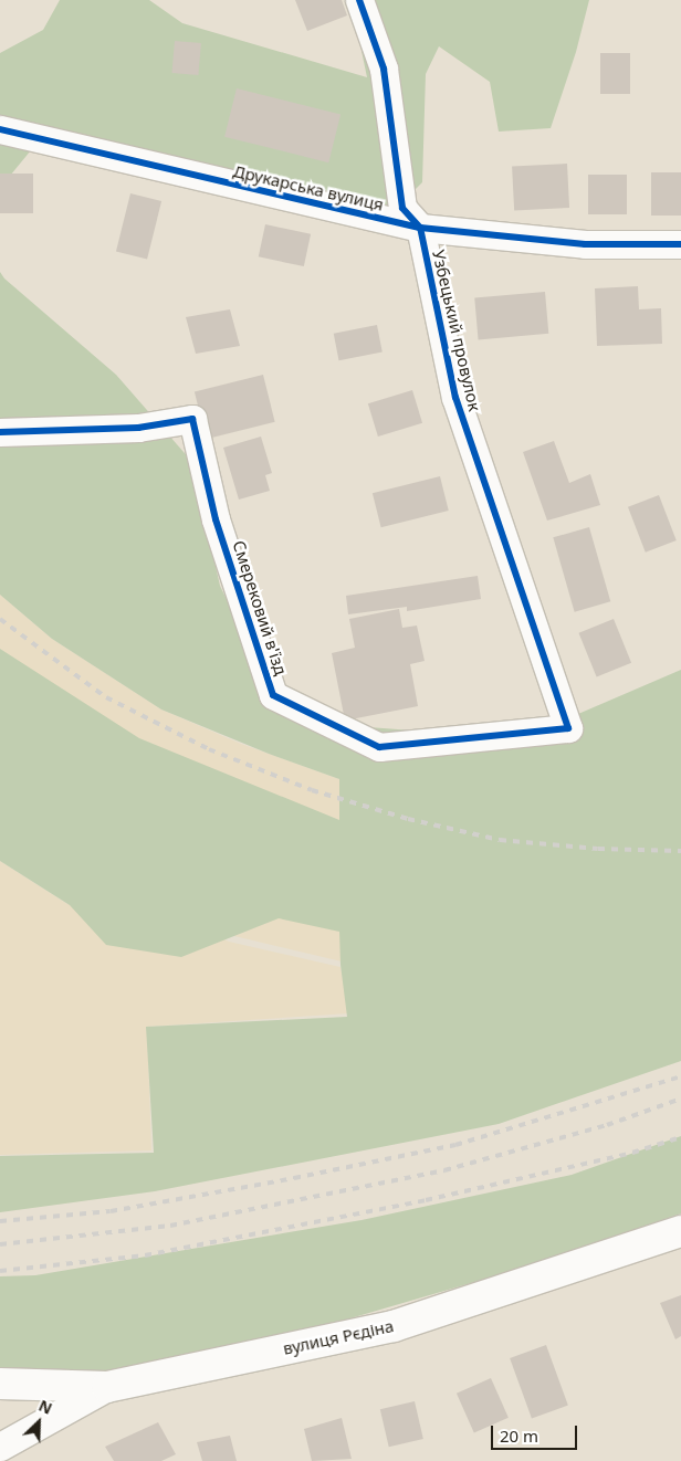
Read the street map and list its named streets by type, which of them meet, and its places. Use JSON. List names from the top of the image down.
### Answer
{
  "streets": {
    "main road": ["вулиця Рєдіна"],
    "street": ["Друкарська вулиця", "Узбецький провулок", "Смерековий в'їзд"]
  },
  "crossings": [
    ["Друкарська вулиця", "Узбецький провулок"],
    ["Узбецький провулок", "Смерековий в'їзд"]
  ],
  "scale_bar": "20 m",
  "north": "top right"
}
